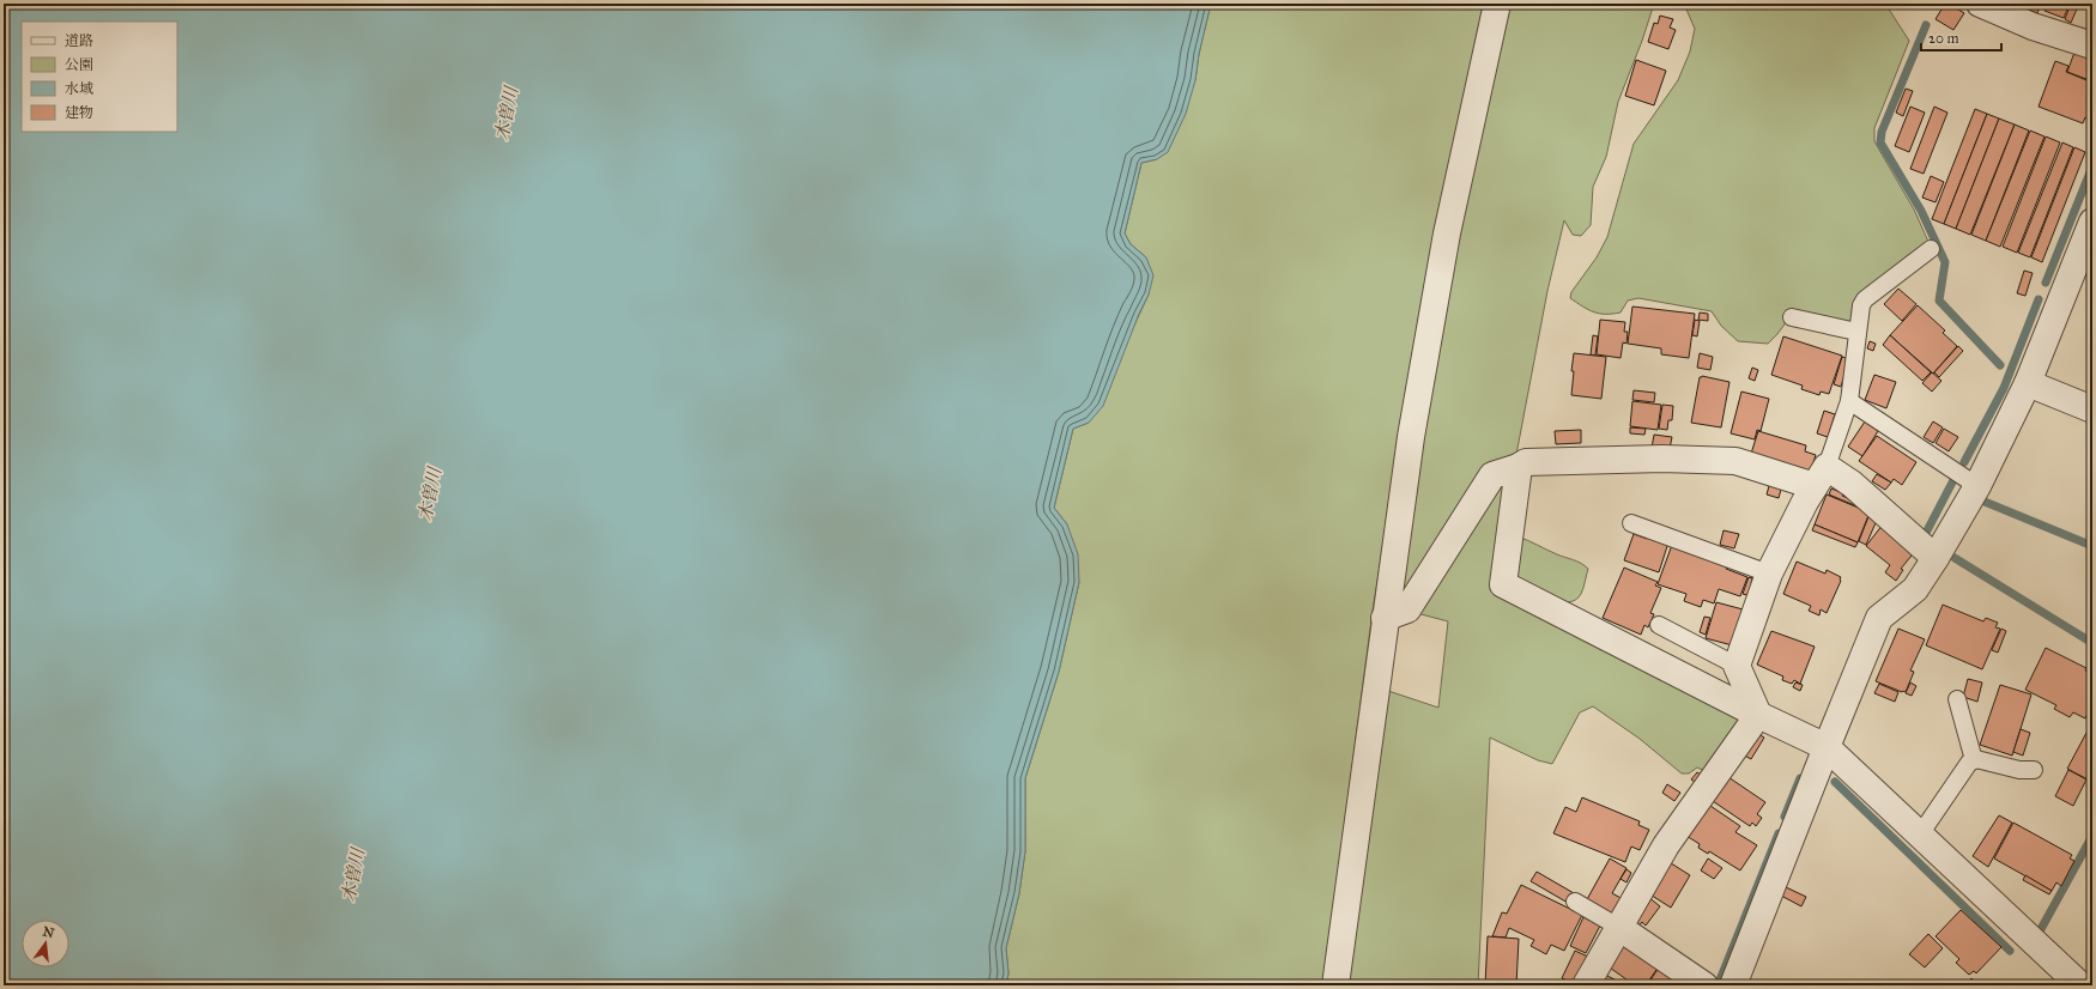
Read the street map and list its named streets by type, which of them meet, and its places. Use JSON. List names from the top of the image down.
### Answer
{
  "water": ["木曽川"],
  "legend": [
    "道路",
    "公園",
    "水域",
    "建物"
  ],
  "scale_bar": "20 m",
  "north": "top"
}
